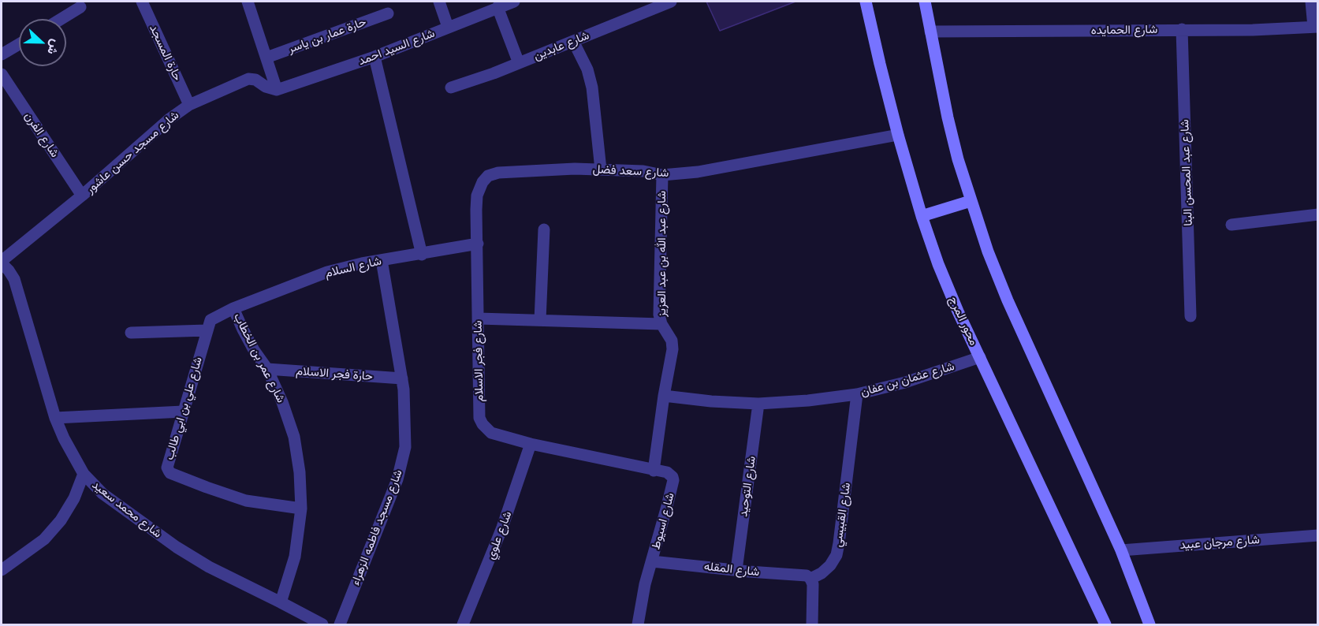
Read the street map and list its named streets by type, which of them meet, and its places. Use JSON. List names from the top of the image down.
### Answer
{
  "streets": {
    "main road": ["محور المرج"],
    "street": [
      "شارع الحمايده",
      "حارة عمار بن ياسر",
      "شارع عابدين",
      "شارع السيد احمد",
      "حارة المسجد",
      "شارع الفرن",
      "شارع مسجد حسن عاشور",
      "شارع سعد فضل",
      "شارع عبد المحسن البنا",
      "شارع عبد الله بن عبد العزيز",
      "شارع السلام",
      "شارع عمر بن الخطاب",
      "شارع فجر الاسلام",
      "حارة فجر الاسلام",
      "شارع عثمان بن عفان",
      "شارع علي بن ابي طالب",
      "شارع التوحيد",
      "شارع محمد سعيد",
      "شارع القبيسي",
      "شارع اسيوط",
      "شارع مسجد فاطمه الزهراء",
      "شارع علوي",
      "شارع مرجان عبيد",
      "شارع المقله"
    ]
  },
  "crossings": [
    ["شارع الحمايده", "شارع عبد المحسن البنا"],
    ["شارع السيد احمد", "شارع مسجد حسن عاشور"],
    ["حارة المسجد", "شارع مسجد حسن عاشور"],
    ["شارع الفرن", "شارع مسجد حسن عاشور"],
    ["شارع مسجد حسن عاشور", "شارع محمد سعيد"],
    ["شارع سعد فضل", "شارع عبد الله بن عبد العزيز"],
    ["شارع سعد فضل", "شارع السلام"],
    ["شارع سعد فضل", "محور المرج"],
    ["شارع سعد فضل", "شارع فجر الاسلام"],
    ["شارع عبد الله بن عبد العزيز", "شارع عثمان بن عفان"],
    ["شارع عبد الله بن عبد العزيز", "شارع اسيوط"],
    ["شارع السلام", "شارع عمر بن الخطاب"],
    ["شارع السلام", "شارع فجر الاسلام"],
    ["شارع السلام", "شارع علي بن ابي طالب"],
    ["شارع السلام", "شارع مسجد فاطمه الزهراء"],
    ["محور المرج", "شارع عثمان بن عفان"],
    ["شارع عمر بن الخطاب", "حارة فجر الاسلام"],
    ["شارع عمر بن الخطاب", "شارع علي بن ابي طالب"],
    ["شارع عمر بن الخطاب", "شارع محمد سعيد"],
    ["شارع فجر الاسلام", "شارع اسيوط"],
    ["شارع فجر الاسلام", "شارع علوي"],
    ["حارة فجر الاسلام", "شارع مسجد فاطمه الزهراء"],
    ["شارع عثمان بن عفان", "شارع التوحيد"],
    ["شارع عثمان بن عفان", "شارع القبيسي"],
    ["شارع التوحيد", "شارع المقله"],
    ["شارع القبيسي", "شارع المقله"],
    ["شارع اسيوط", "شارع علوي"],
    ["شارع اسيوط", "شارع المقله"]
  ],
  "north": "right"
}
